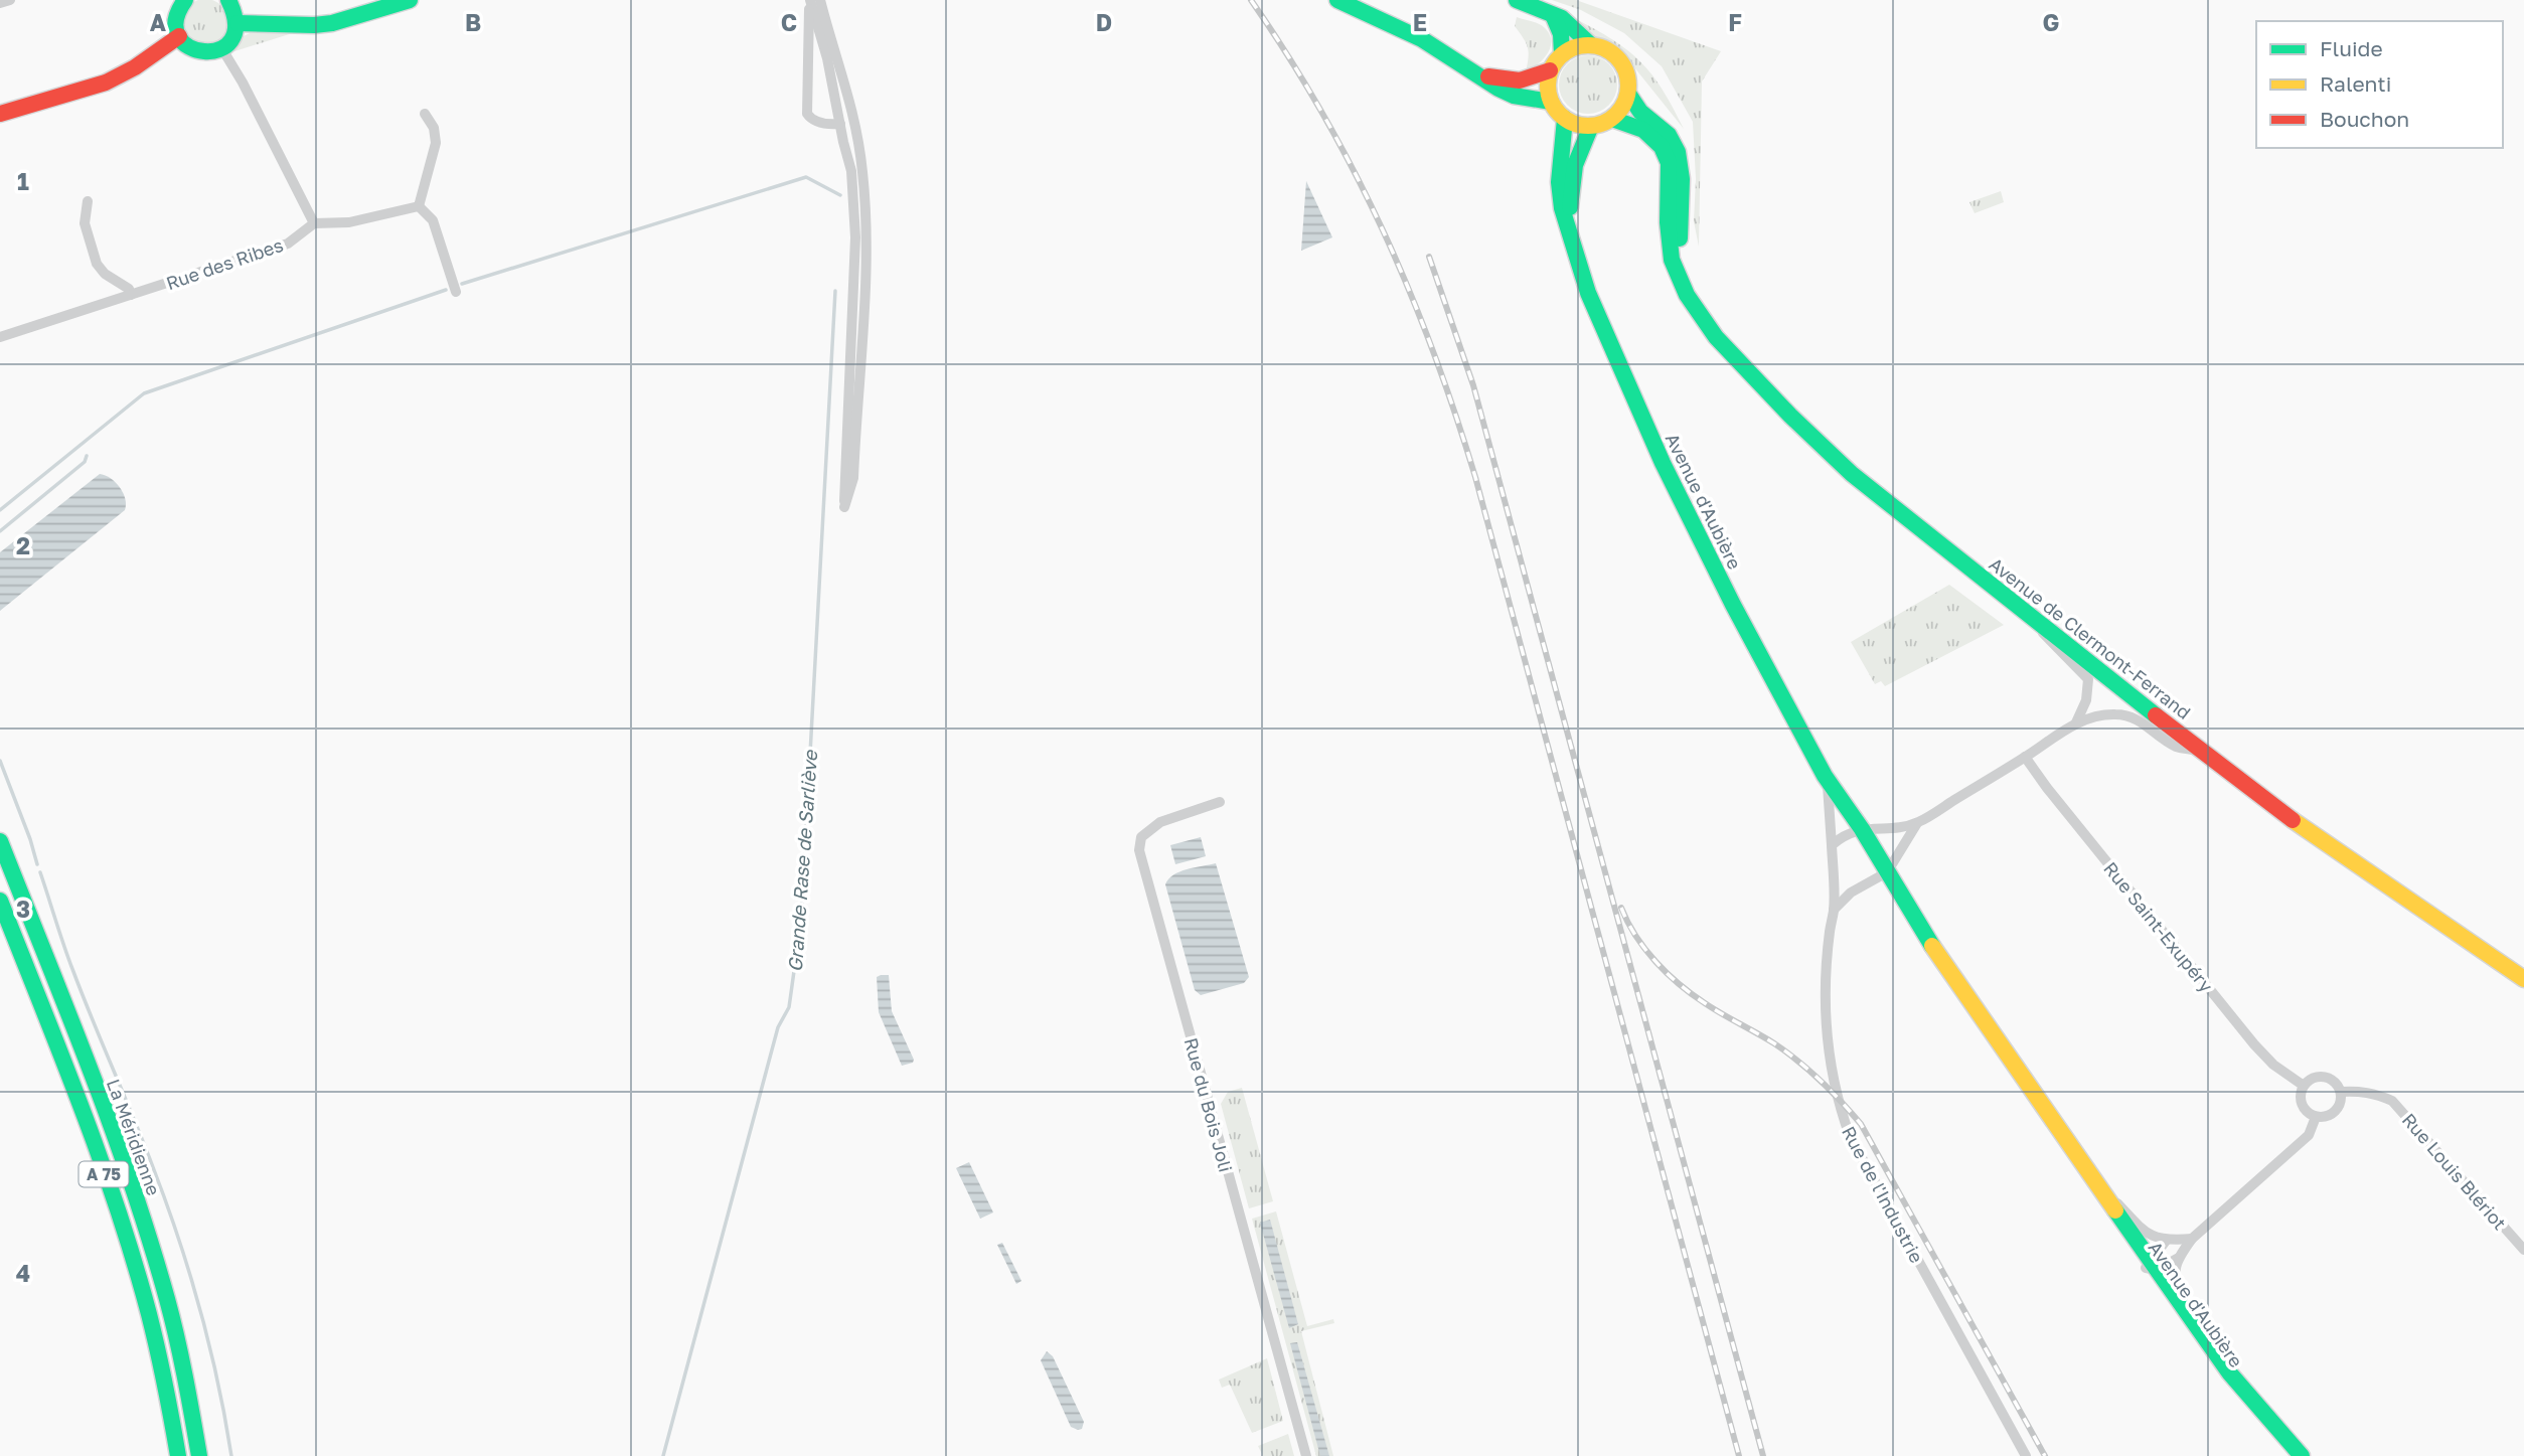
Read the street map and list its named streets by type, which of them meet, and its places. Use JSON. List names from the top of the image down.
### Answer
{
  "streets": {
    "main road": [
      "Avenue d'Aubière",
      "Avenue de Clermont-Ferrand",
      "La Méridienne",
      "A 75"
    ],
    "street": [
      "Rue des Ribes",
      "Rue Saint-Exupéry",
      "Rue du Bois Joli",
      "Rue Louis Blériot",
      "Rue de l'Industrie"
    ]
  },
  "crossings": [
    ["Avenue d'Aubière", "Avenue de Clermont-Ferrand"],
    ["Avenue d'Aubière", "Rue de l'Industrie"],
    ["Rue Saint-Exupéry", "Rue Louis Blériot"]
  ],
  "water": ["Grande Rase de Sarliève"],
  "legend": ["Fluide", "Ralenti", "Bouchon"],
  "grid": {
    "columns": [
      "A",
      "B",
      "C",
      "D",
      "E",
      "F",
      "G"
    ],
    "rows": [
      "1",
      "2",
      "3",
      "4"
    ]
  }
}
